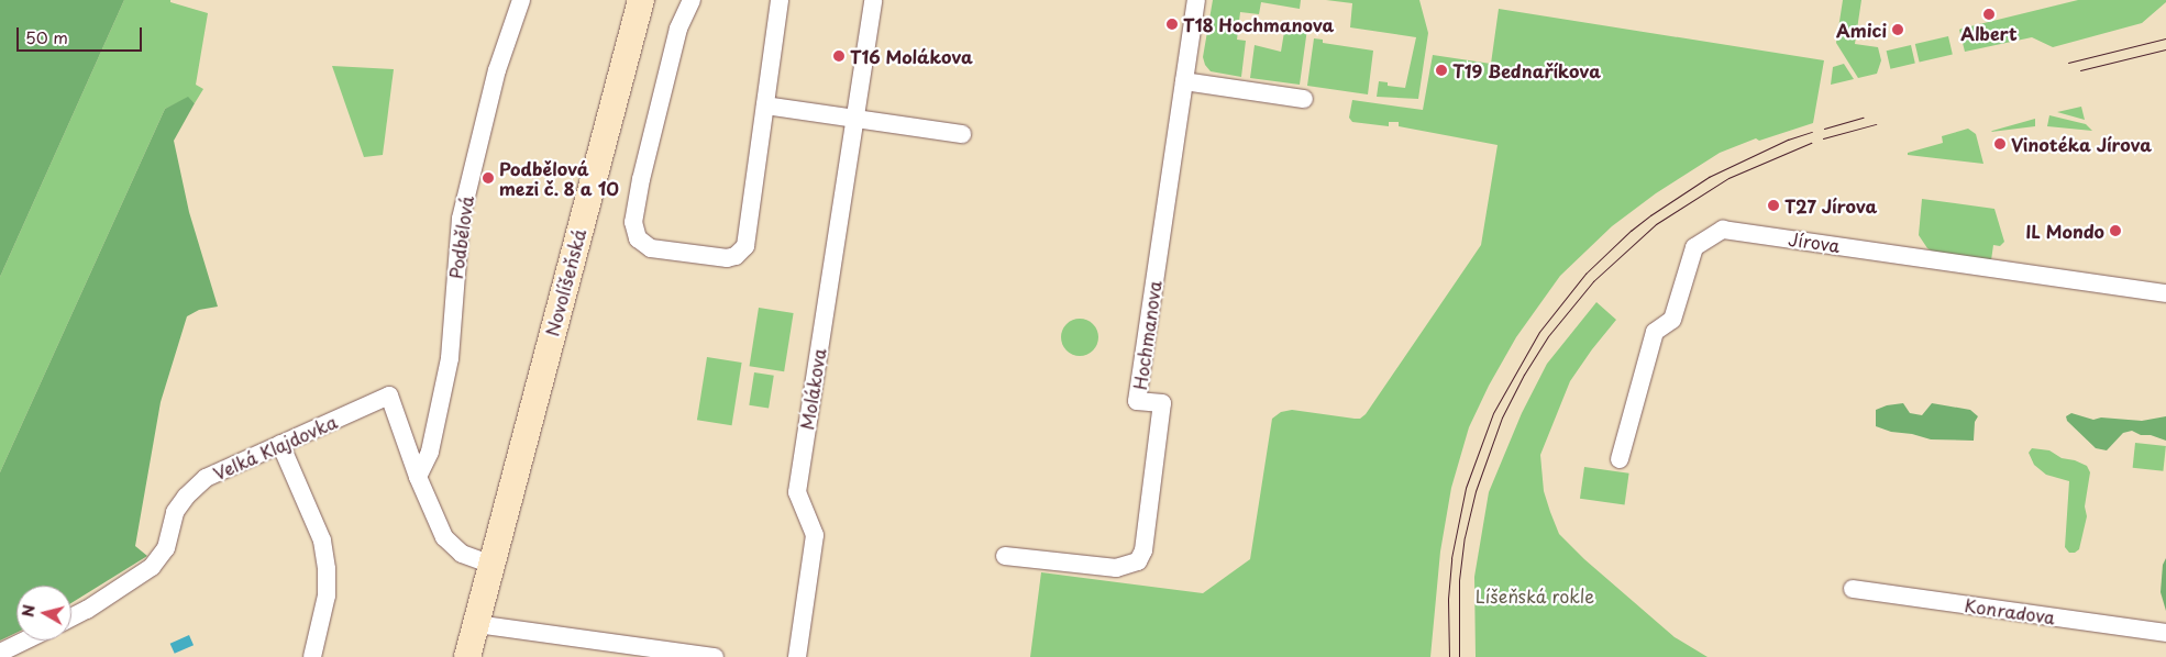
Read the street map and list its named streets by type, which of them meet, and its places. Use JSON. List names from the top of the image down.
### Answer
{
  "streets": {
    "street": [
      "Podbělová",
      "Jírova",
      "Novolíšeňská",
      "Hochmanova",
      "Molákova",
      "Velká Klajdovka",
      "Konradova"
    ]
  },
  "crossings": [
    ["Podbělová", "Velká Klajdovka"]
  ],
  "parks": ["Líšeňská rokle"],
  "places": [
    "Albert",
    "T18 Hochmanova",
    "Amici",
    "T16 Molákova",
    "T19 Bednaříkova",
    "Vinotéka Jírova",
    "Podbělová mezi č. 8 a 10",
    "T27 Jírova",
    "IL Mondo"
  ],
  "scale_bar": "50 m",
  "north": "left"
}
